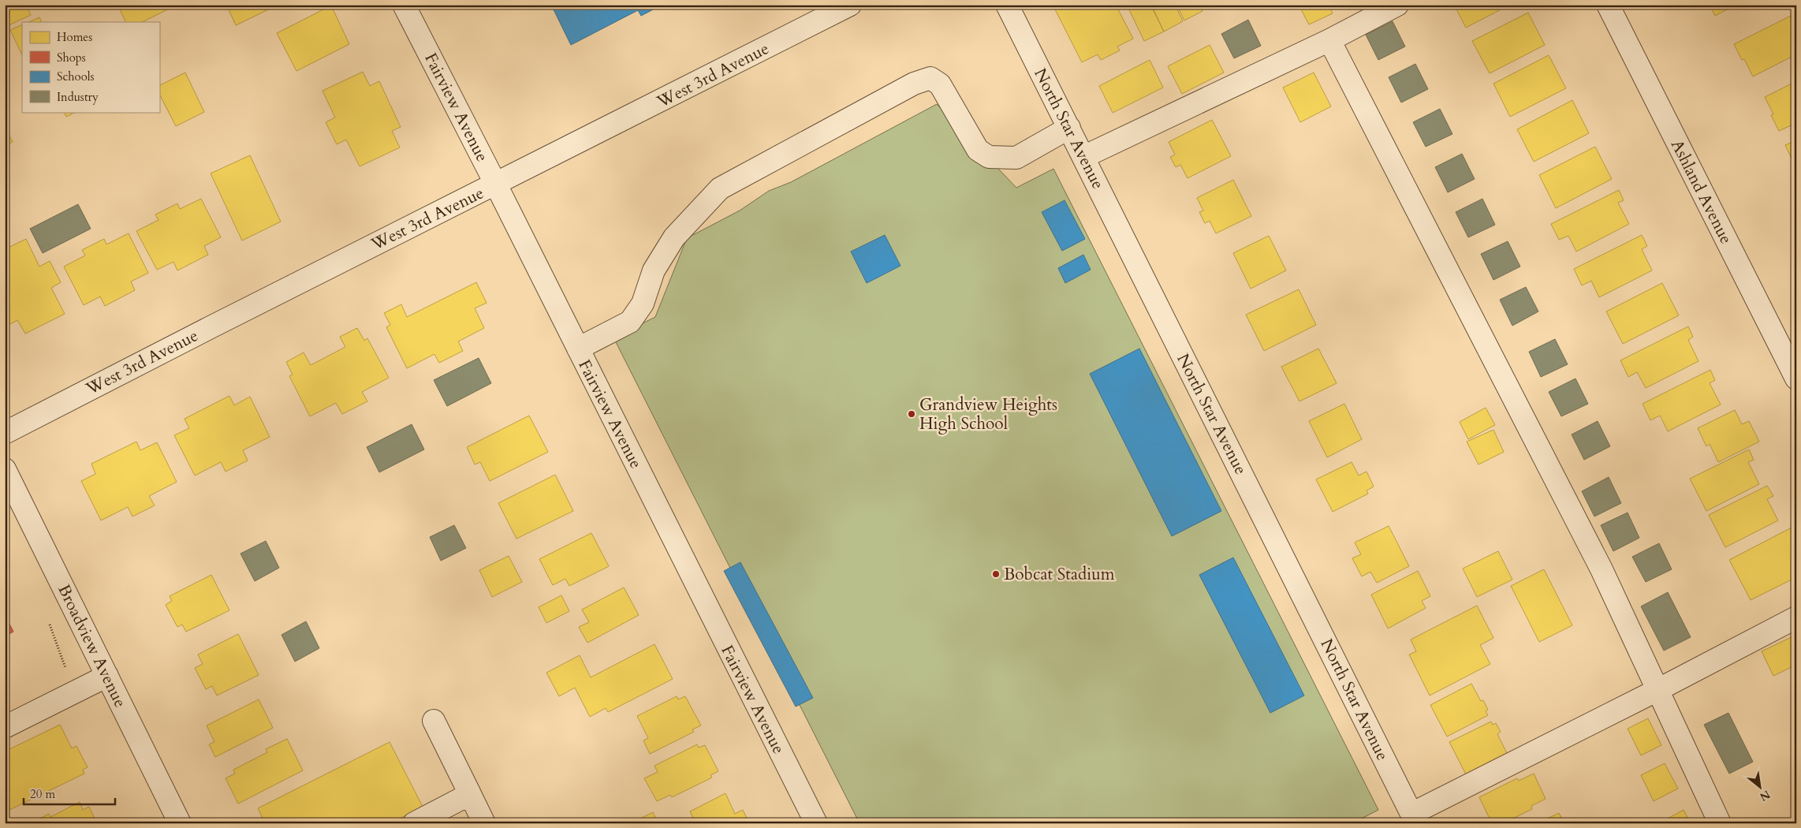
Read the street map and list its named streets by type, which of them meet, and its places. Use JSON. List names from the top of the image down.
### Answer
{
  "streets": {
    "street": [
      "West 3rd Avenue",
      "Fairview Avenue",
      "North Star Avenue",
      "Ashland Avenue",
      "Broadview Avenue"
    ]
  },
  "crossings": [
    ["West 3rd Avenue", "Fairview Avenue"]
  ],
  "places": ["Grandview Heights High School", "Bobcat Stadium"],
  "legend": [
    "Homes",
    "Shops",
    "Schools",
    "Industry"
  ],
  "scale_bar": "20 m",
  "north": "bottom right"
}
